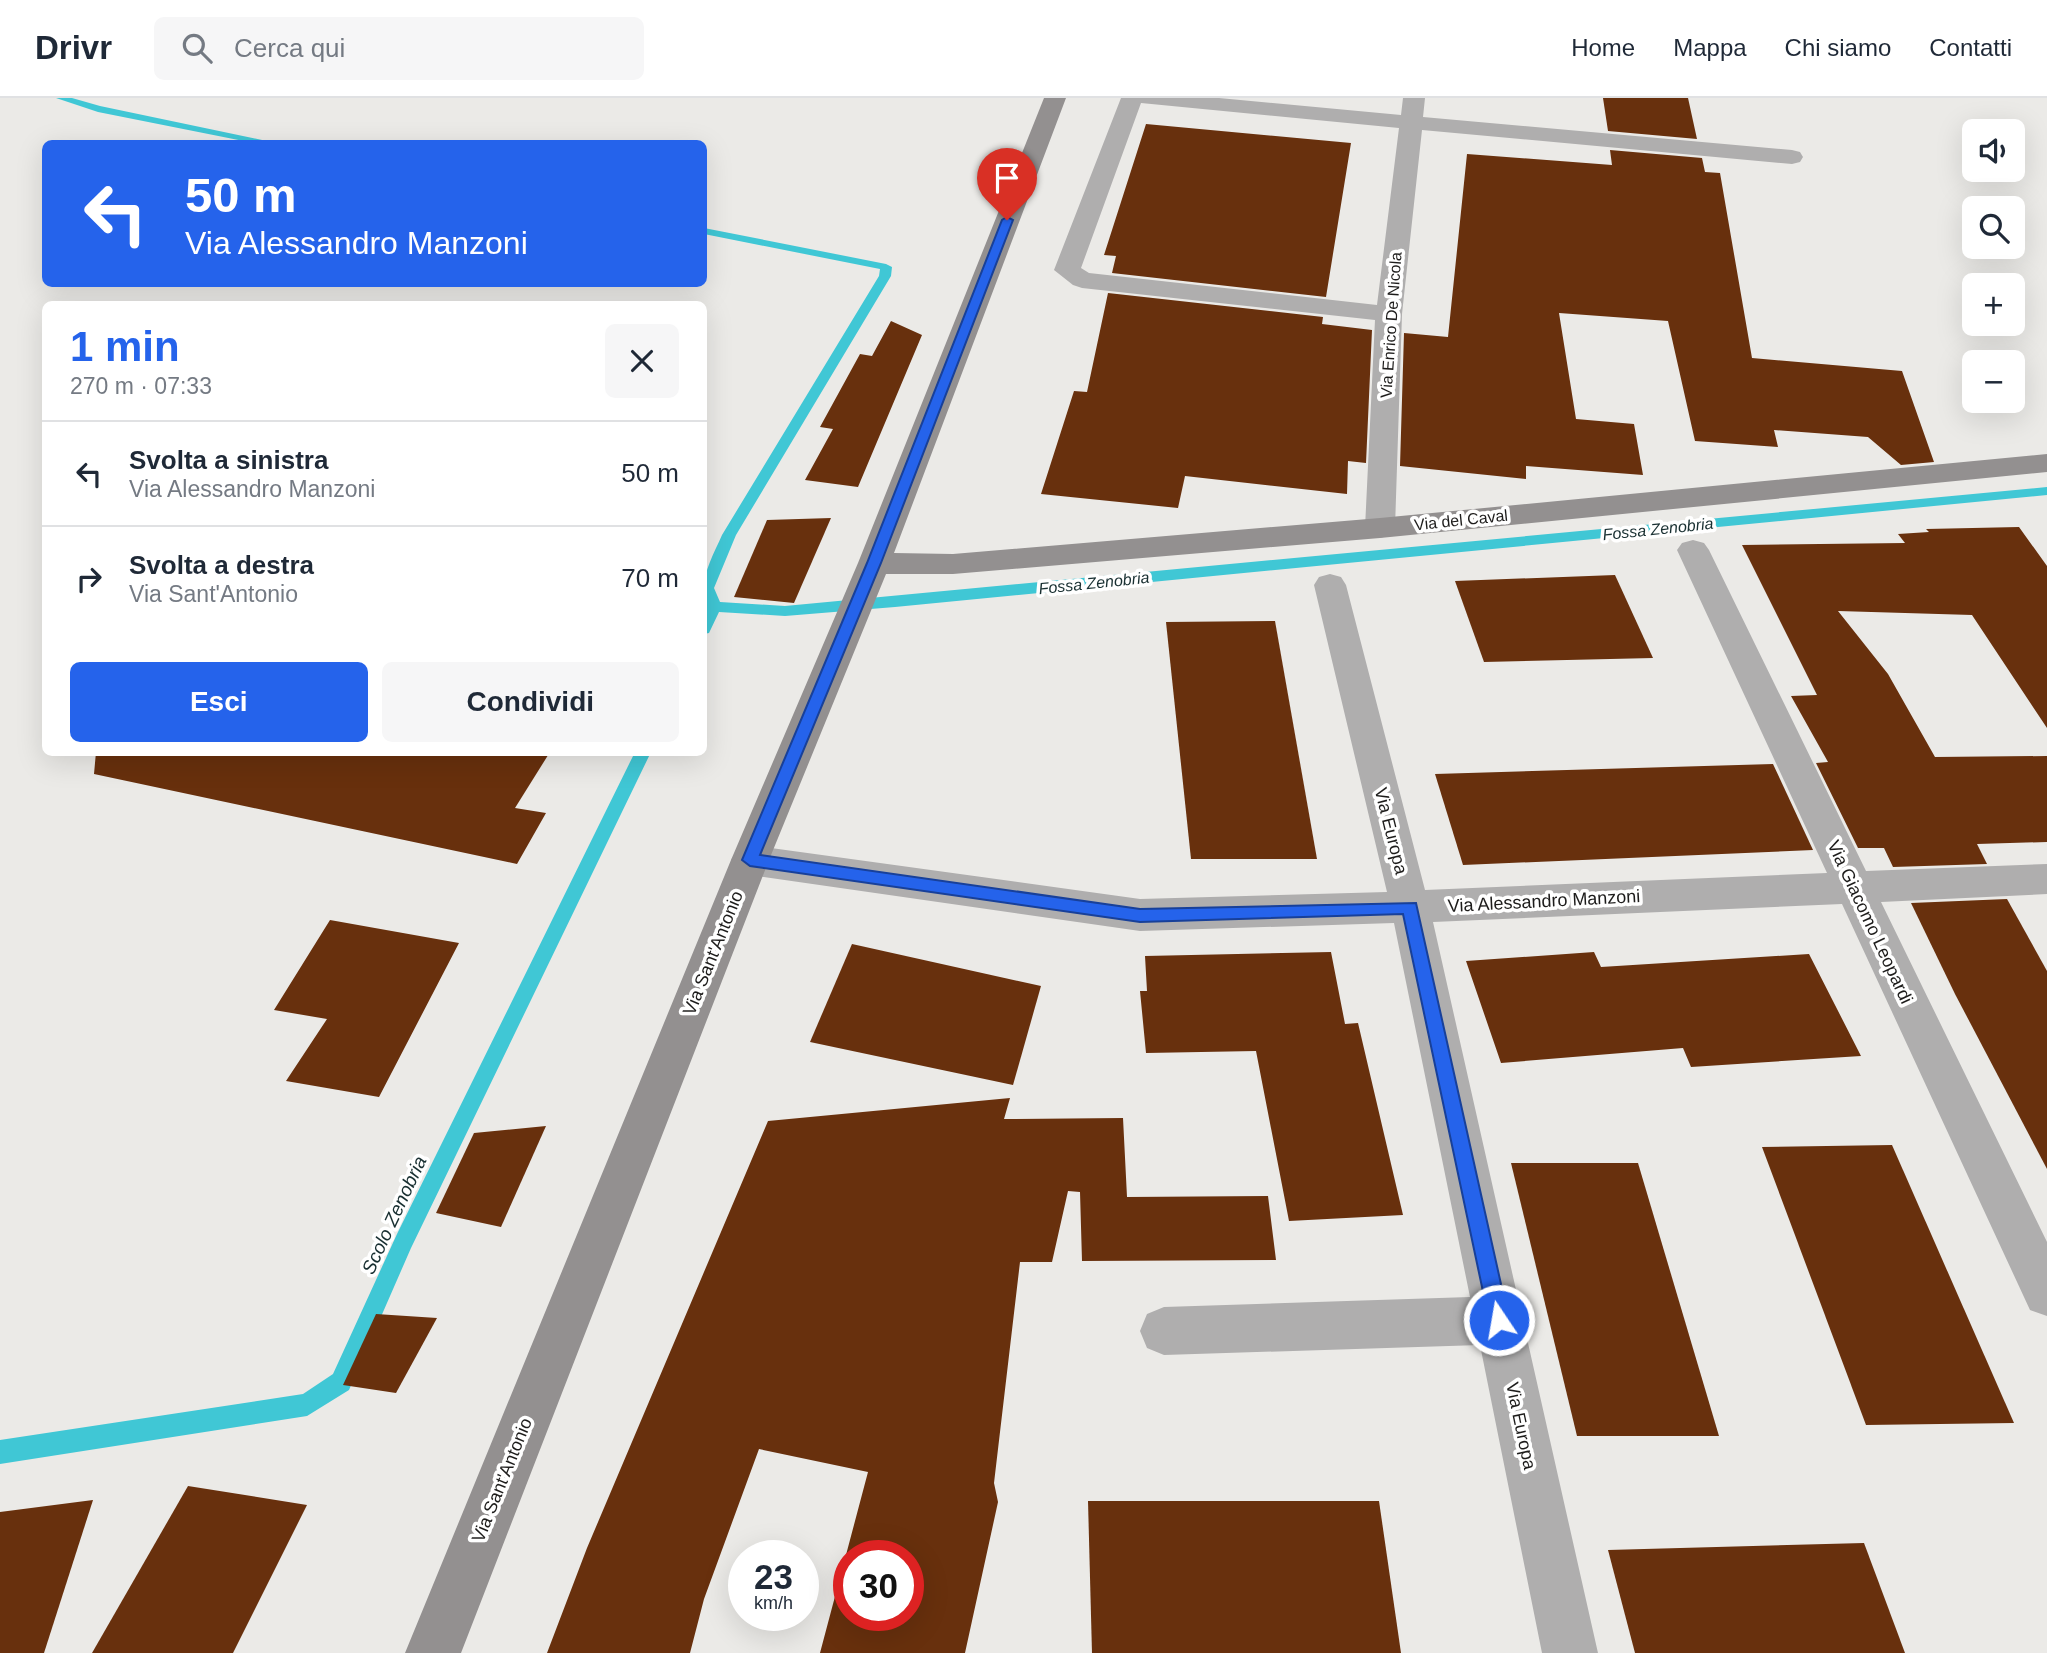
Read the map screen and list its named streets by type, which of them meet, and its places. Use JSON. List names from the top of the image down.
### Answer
{
  "streets": {
    "main road": ["Via del Caval", "Via Sant'Antonio"],
    "street": [
      "Via Enrico De Nicola",
      "Via Europa",
      "Via Alessandro Manzoni",
      "Via Giacomo Leopardi"
    ]
  },
  "crossings": [
    ["Via Enrico De Nicola", "Via del Caval"],
    ["Via del Caval", "Via Sant'Antonio"],
    ["Via Europa", "Via Alessandro Manzoni"],
    ["Via Alessandro Manzoni", "Via Giacomo Leopardi"],
    ["Via Alessandro Manzoni", "Via Sant'Antonio"]
  ],
  "water": ["Fossa Zenobria", "Scolo Zenobria"],
  "page": {
    "header": "Drivr",
    "search": "Cerca qui",
    "nav": [
      "Home",
      "Mappa",
      "Chi siamo",
      "Contatti"
    ],
    "map_buttons": ["+", "−"],
    "turn": ["50 m", "Via Alessandro Manzoni"],
    "heading": ["1 min", "270 m · 07:33"],
    "list": [
      {
        "name": "Svolta a sinistra",
        "note": "Via Alessandro Manzoni",
        "value": "50 m"
      },
      {
        "name": "Svolta a destra",
        "note": "Via Sant'Antonio",
        "value": "70 m"
      }
    ],
    "buttons": ["Esci", "Condividi"],
    "speed": "23 km/h",
    "limit": "30"
  }
}
